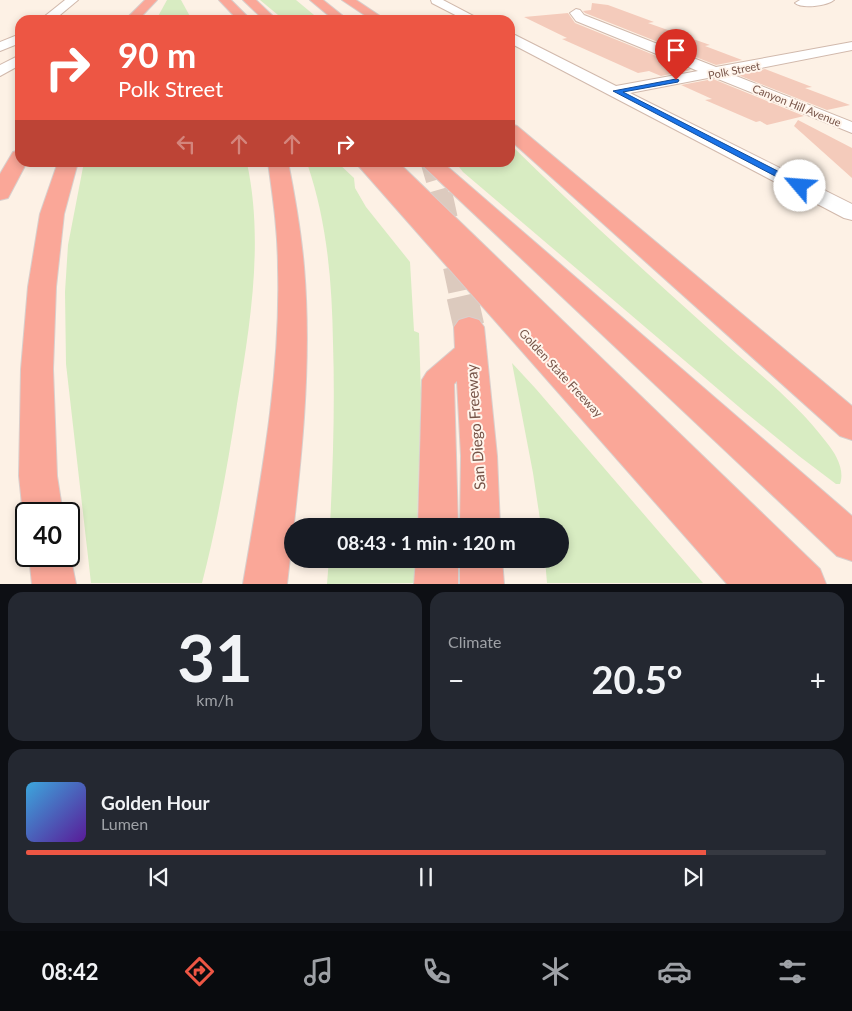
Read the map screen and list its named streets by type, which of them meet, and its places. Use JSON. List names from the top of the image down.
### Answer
{
  "streets": {
    "highway": ["Golden State Freeway", "San Diego Freeway"],
    "street": ["Polk Street", "Canyon Hill Avenue"]
  },
  "crossings": [
    ["Polk Street", "Canyon Hill Avenue"]
  ],
  "page": {
    "turn": ["90 m", "Polk Street"],
    "limit": "40",
    "trip": "08:43 · 1 min · 120 m",
    "tile": [
      ["31", "km/h"],
      "Climate"
    ],
    "heat": ["−", "20.5°", "+"],
    "song": ["Golden Hour", "Lumen"],
    "tabs": "08:42"
  }
}
